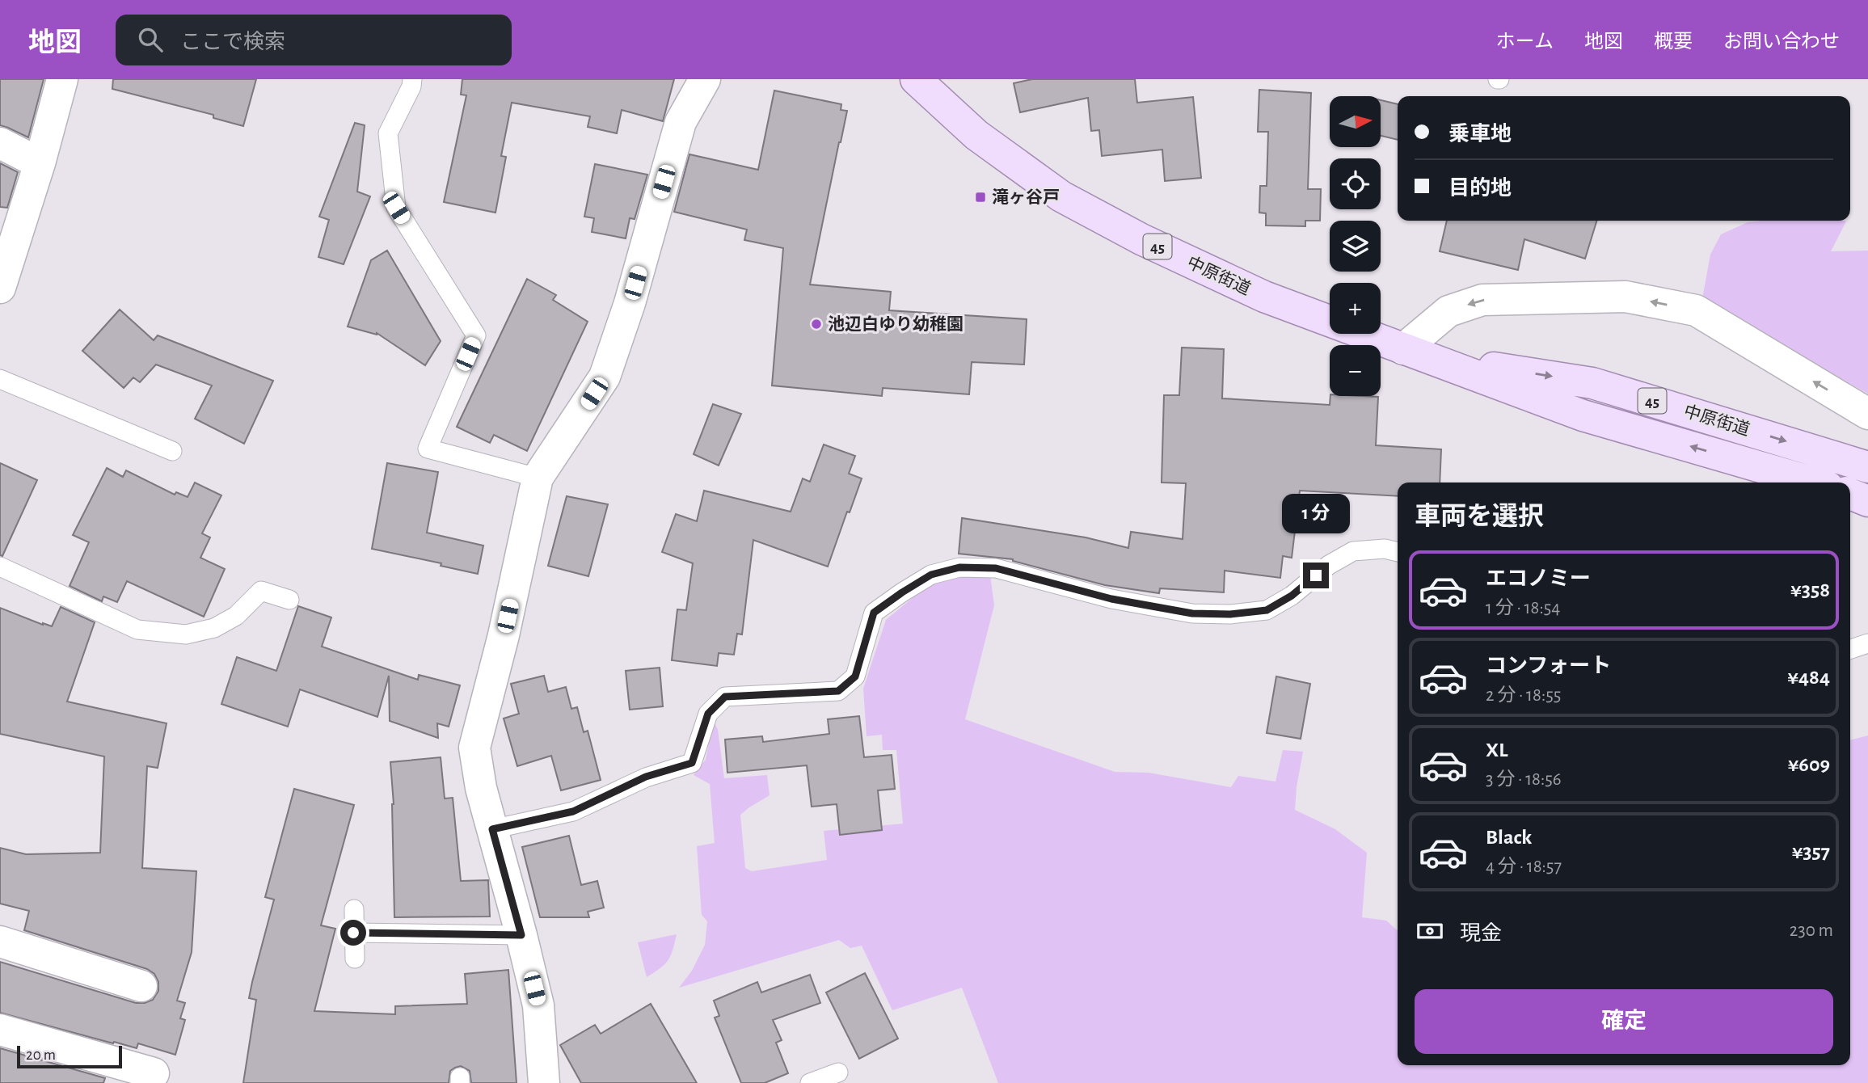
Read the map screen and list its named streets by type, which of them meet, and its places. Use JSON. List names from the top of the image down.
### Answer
{
  "streets": {
    "main road": ["45", "中原街道"]
  },
  "places": {
    "transit": ["滝ヶ谷戸"],
    "other": ["池辺白ゆり幼稚園"]
  },
  "scale_bar": "20 m",
  "north": "right",
  "page": {
    "header": "地図",
    "search": "ここで検索",
    "nav": [
      "ホーム",
      "地図",
      "概要",
      "お問い合わせ"
    ],
    "map_buttons": ["+", "−"],
    "banner": ["乗車地", "目的地"],
    "heading": "車両を選択",
    "bubble": "1 分",
    "list": [
      {
        "name": "エコノミー",
        "note": "1 分 · 18:54",
        "value": "¥358"
      },
      {
        "name": "コンフォート",
        "note": "2 分 · 18:55",
        "value": "¥484"
      },
      {
        "name": "XL",
        "note": "3 分 · 18:56",
        "value": "¥609"
      },
      {
        "name": "Black",
        "note": "4 分 · 18:57",
        "value": "¥357"
      }
    ],
    "pay": ["現金", "230 m"],
    "buttons": "確定",
    "scale": "20 m"
  }
}
